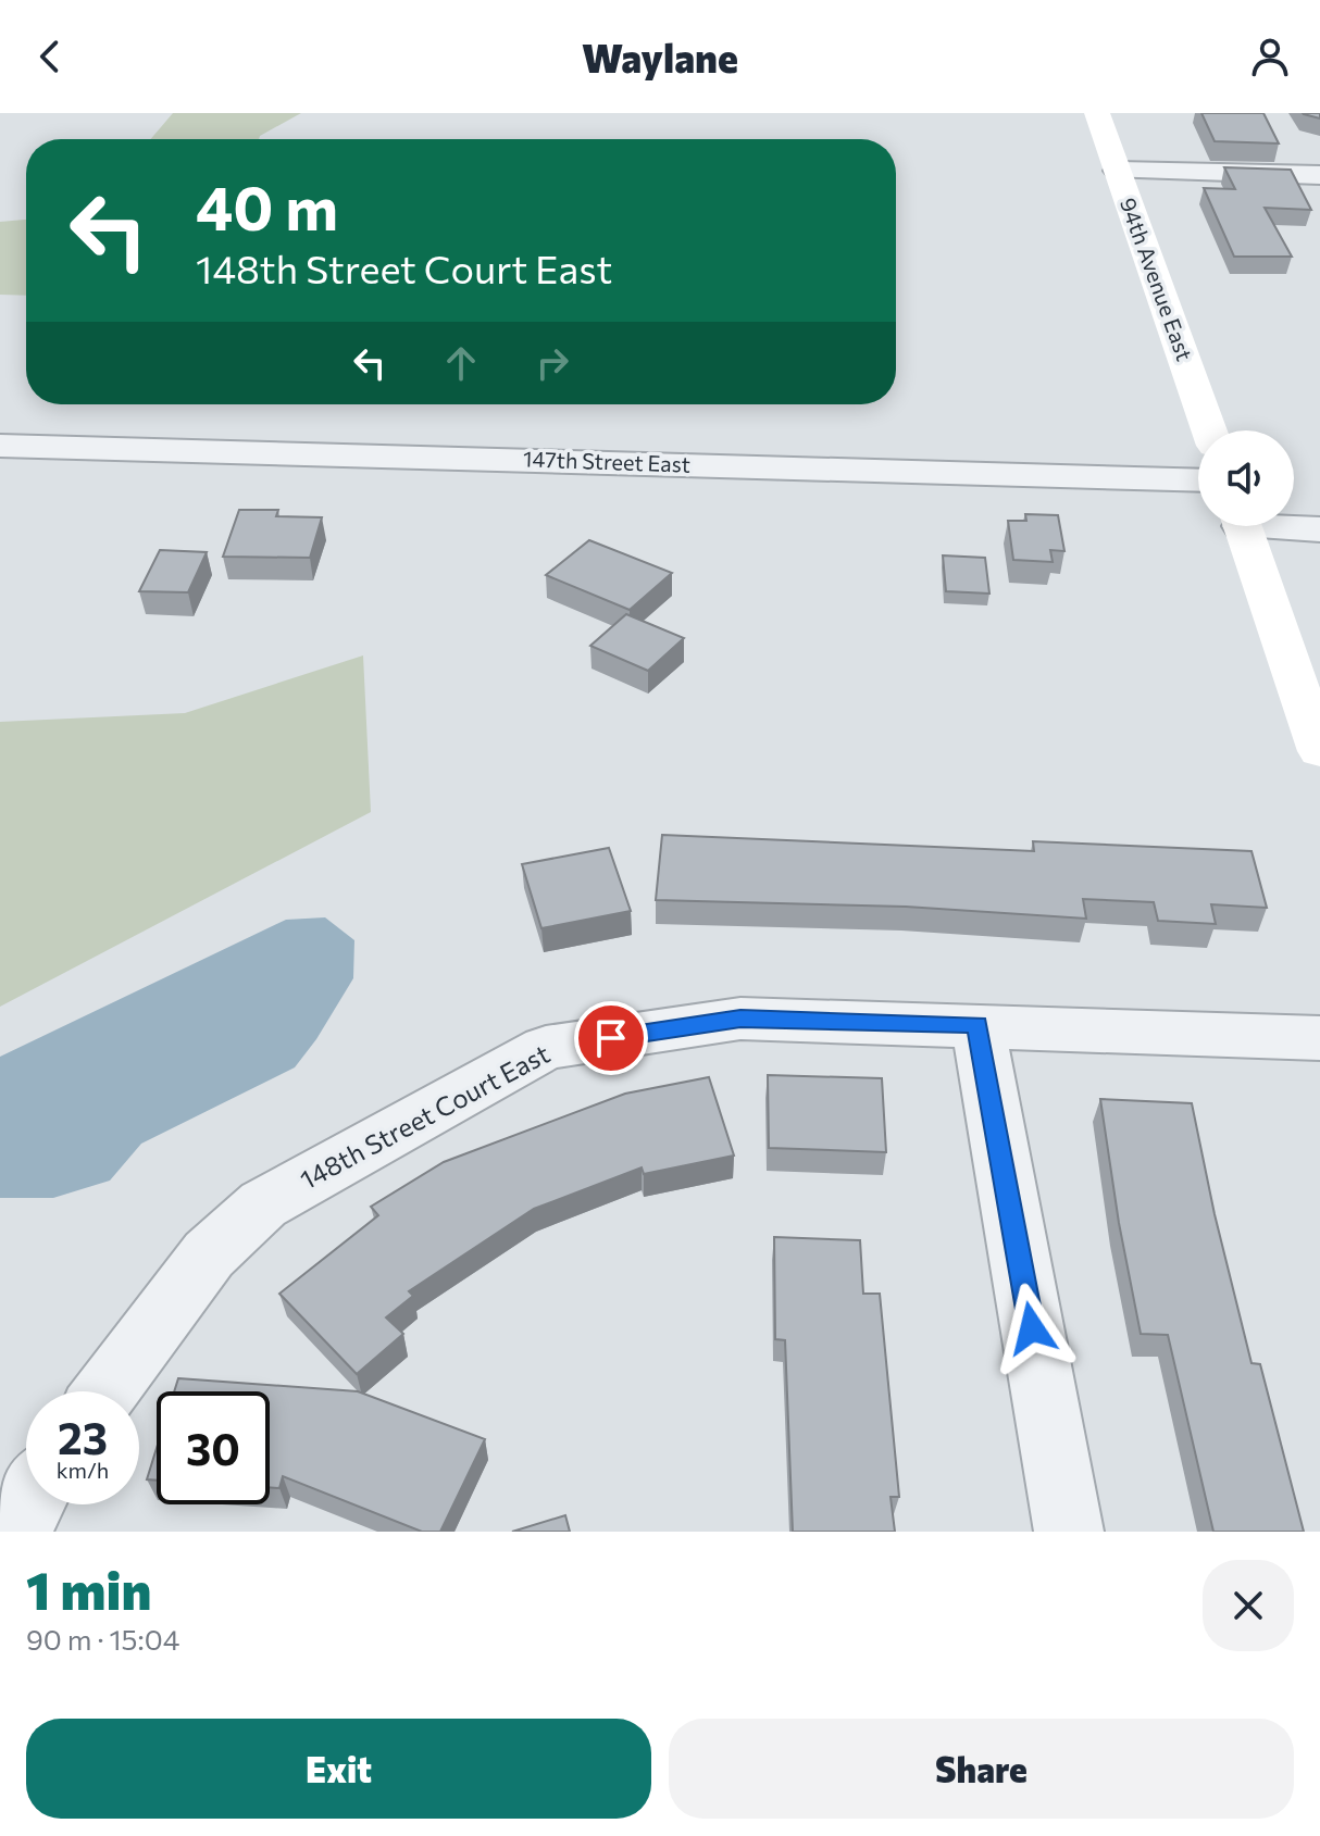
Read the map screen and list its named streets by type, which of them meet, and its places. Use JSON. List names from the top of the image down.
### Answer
{
  "streets": {
    "main road": ["94th Avenue East"],
    "street": ["147th Street East", "148th Street Court East"]
  },
  "page": {
    "header": "Waylane",
    "turn": ["40 m", "148th Street Court East"],
    "speed": "23 km/h",
    "limit": "30",
    "heading": ["1 min", "90 m · 15:04"],
    "buttons": ["Exit", "Share"]
  }
}
